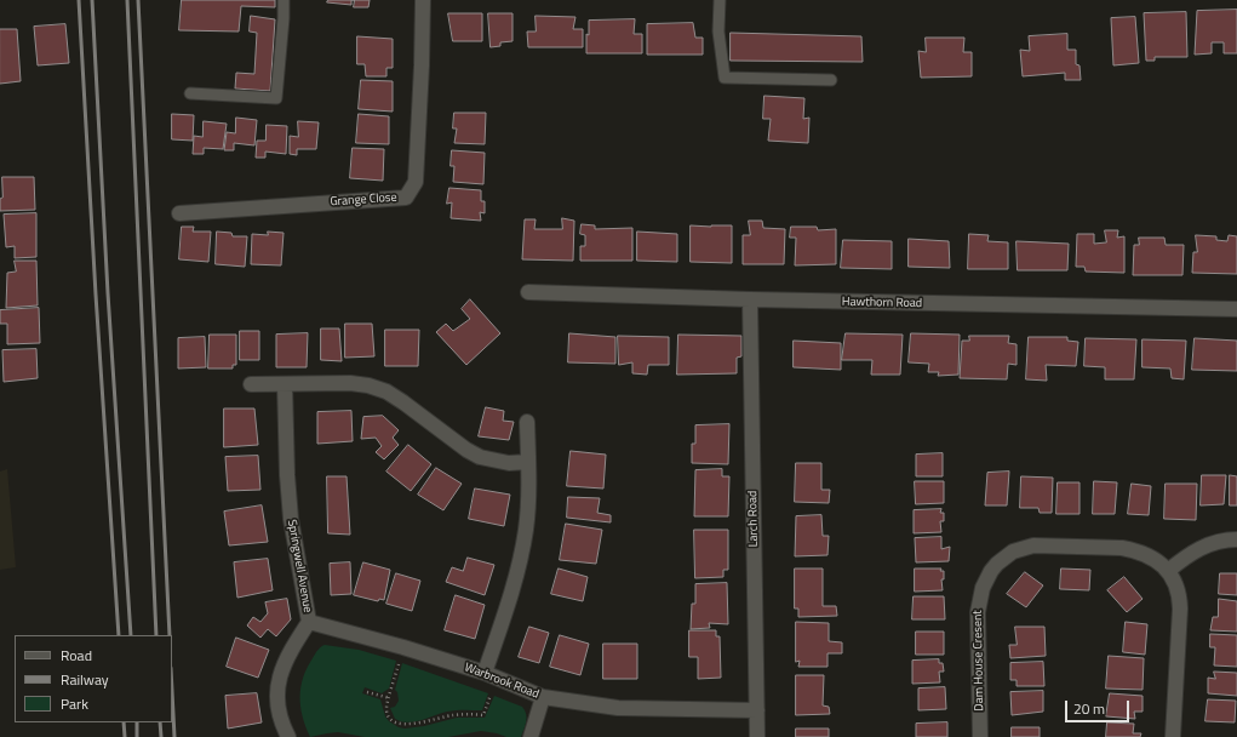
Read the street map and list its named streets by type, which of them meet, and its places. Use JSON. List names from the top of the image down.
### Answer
{
  "streets": {
    "street": [
      "Grange Close",
      "Hawthorn Road",
      "Larch Road",
      "Springwell Avenue",
      "Dam House Cresent",
      "Warbrook Road"
    ]
  },
  "crossings": [
    ["Hawthorn Road", "Larch Road"],
    ["Larch Road", "Warbrook Road"],
    ["Springwell Avenue", "Warbrook Road"]
  ],
  "legend": ["Road", "Railway", "Park"],
  "scale_bar": "20 m"
}
